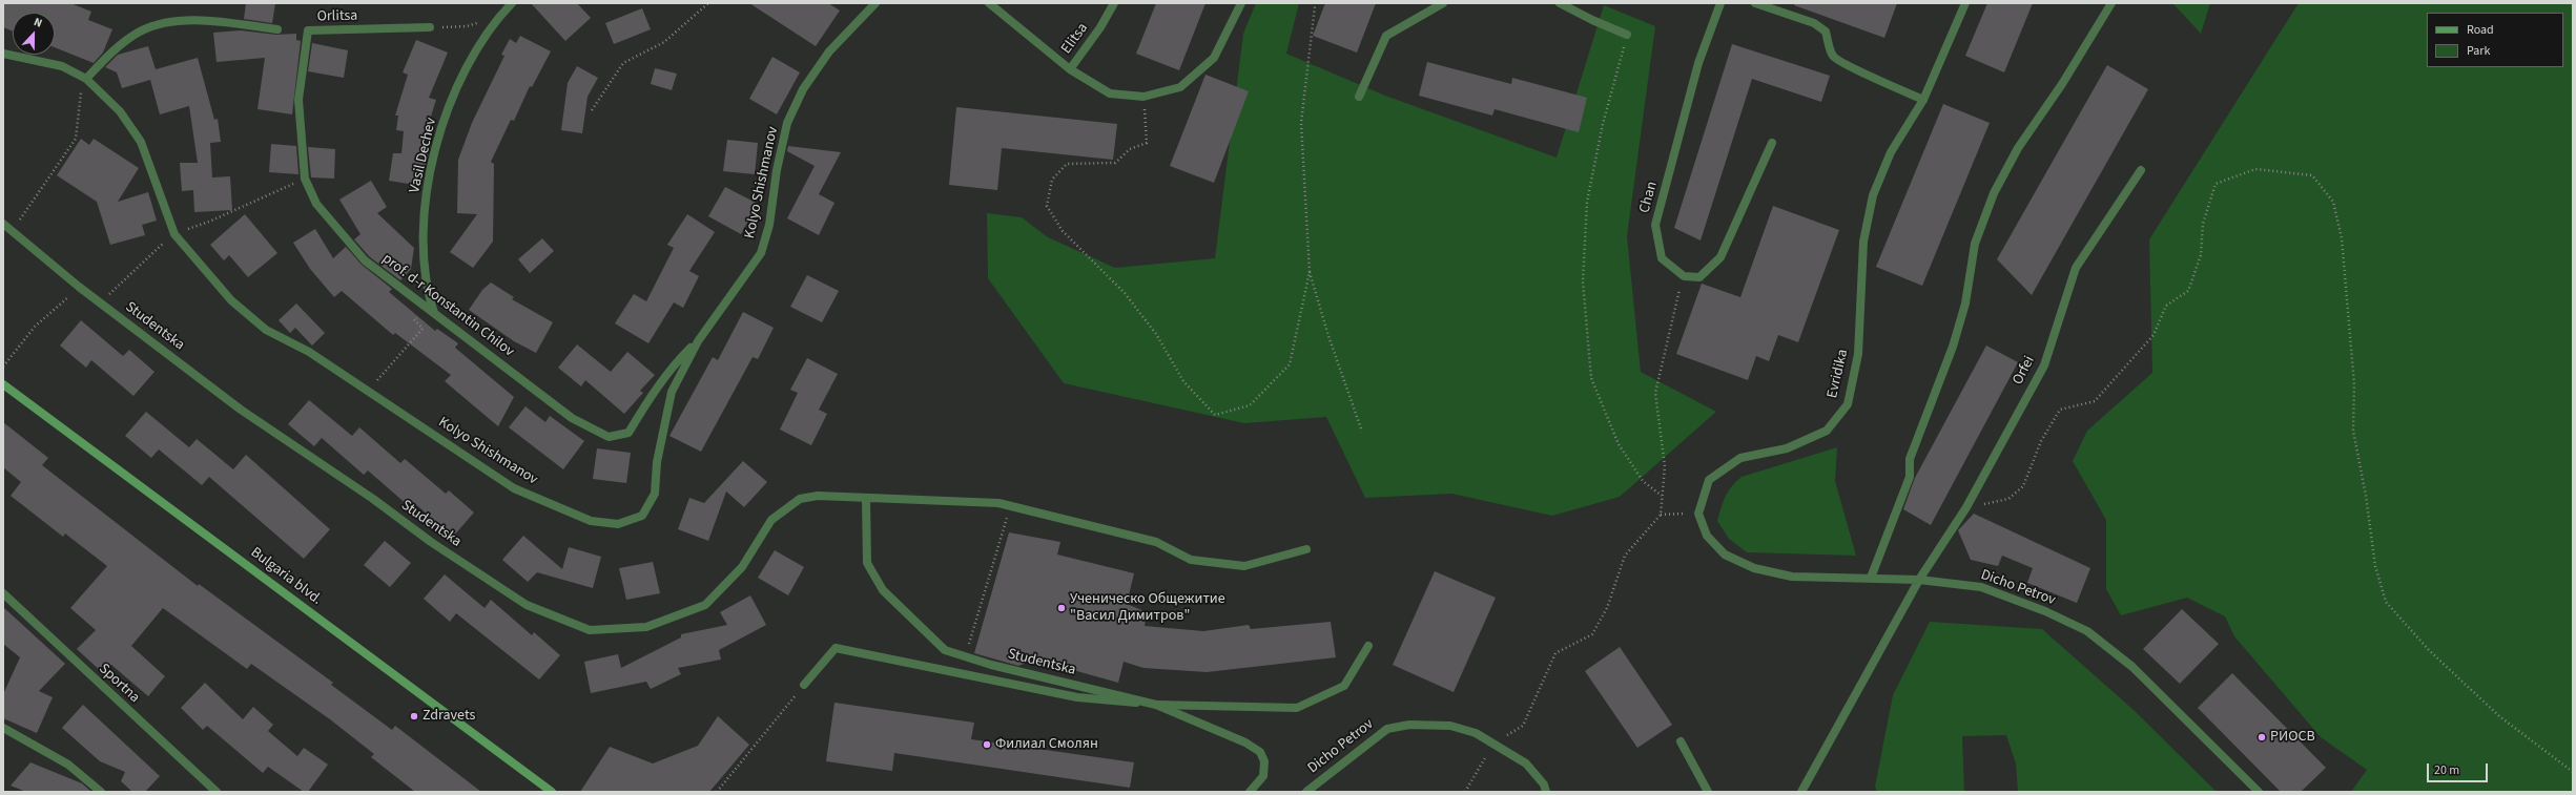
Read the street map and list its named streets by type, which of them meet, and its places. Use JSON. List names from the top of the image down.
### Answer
{
  "streets": {
    "street": [
      "Orlitsa",
      "Elitsa",
      "Vasil Dechev",
      "Kolyo Shishmanov",
      "Chan",
      "prof. d-r Konstantin Chilov",
      "Studentska",
      "Orfei",
      "Evridika",
      "Bulgaria blvd.",
      "Dicho Petrov",
      "Sportna"
    ]
  },
  "crossings": [
    ["Orlitsa", "prof. d-r Konstantin Chilov"],
    ["Vasil Dechev", "prof. d-r Konstantin Chilov"],
    ["Kolyo Shishmanov", "prof. d-r Konstantin Chilov"],
    ["Orfei", "Dicho Petrov"]
  ],
  "places": [
    "Ученическо Общежитие \"Васил Димитров\"",
    "Zdravets",
    "РИОСВ",
    "Филиал Смолян"
  ],
  "legend": ["Road", "Park"],
  "scale_bar": "20 m",
  "north": "top"
}
